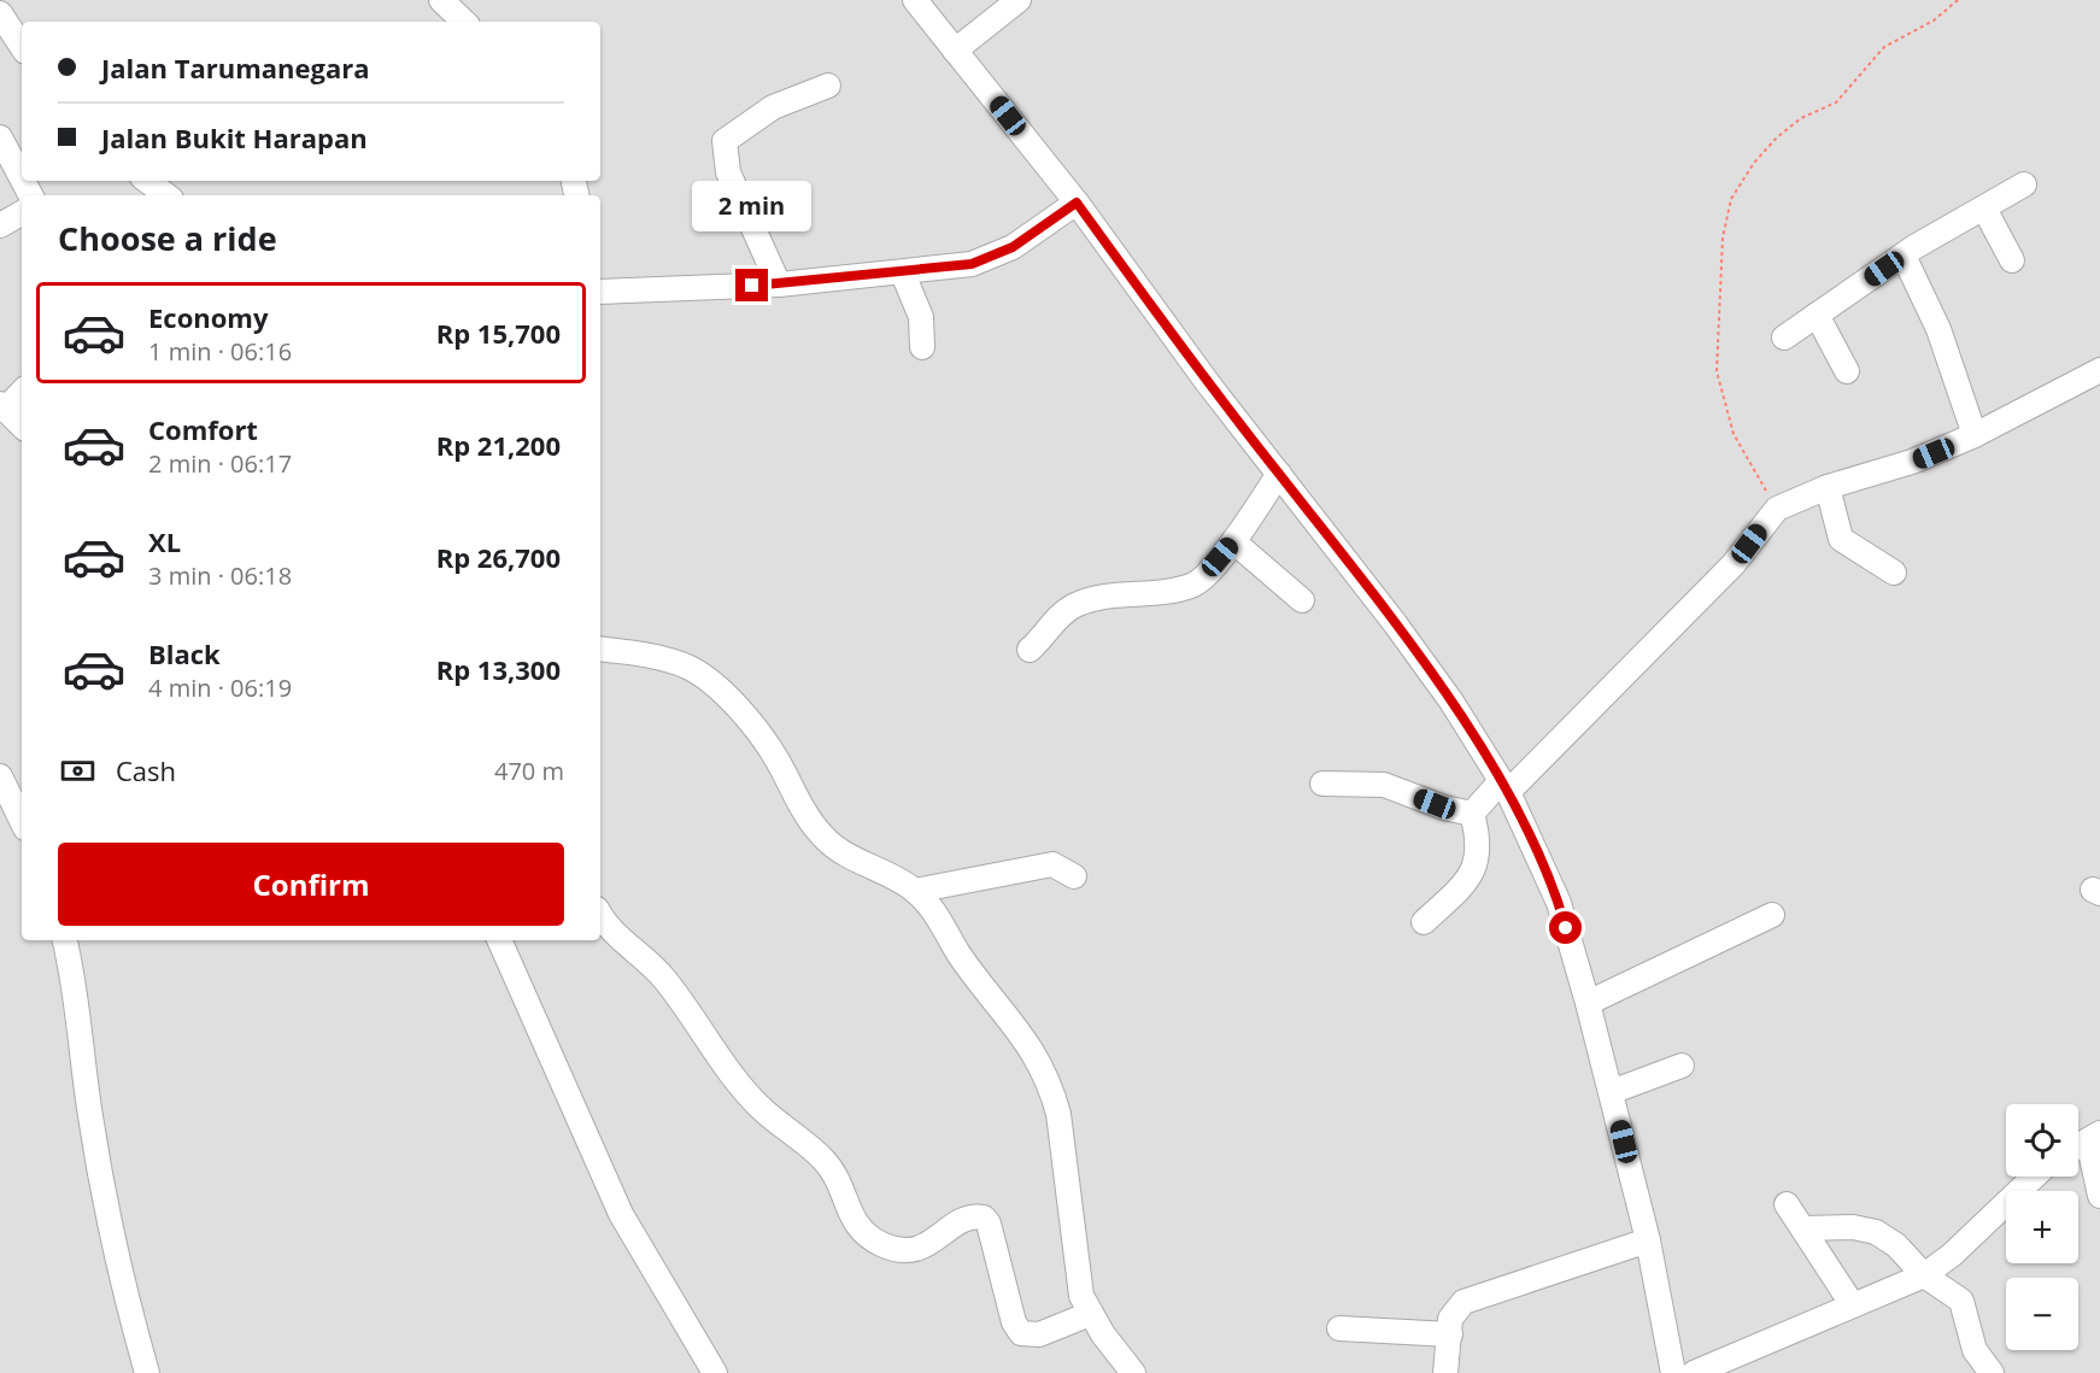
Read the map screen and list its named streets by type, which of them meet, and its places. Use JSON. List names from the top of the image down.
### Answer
{
  "page": {
    "banner": ["Jalan Tarumanegara", "Jalan Bukit Harapan"],
    "bubble": "2 min",
    "heading": "Choose a ride",
    "list": [
      {
        "name": "Economy",
        "note": "1 min · 06:16",
        "value": "Rp 15,700"
      },
      {
        "name": "Comfort",
        "note": "2 min · 06:17",
        "value": "Rp 21,200"
      },
      {
        "name": "XL",
        "note": "3 min · 06:18",
        "value": "Rp 26,700"
      },
      {
        "name": "Black",
        "note": "4 min · 06:19",
        "value": "Rp 13,300"
      }
    ],
    "pay": ["Cash", "470 m"],
    "buttons": "Confirm",
    "map_buttons": ["+", "−"]
  }
}
